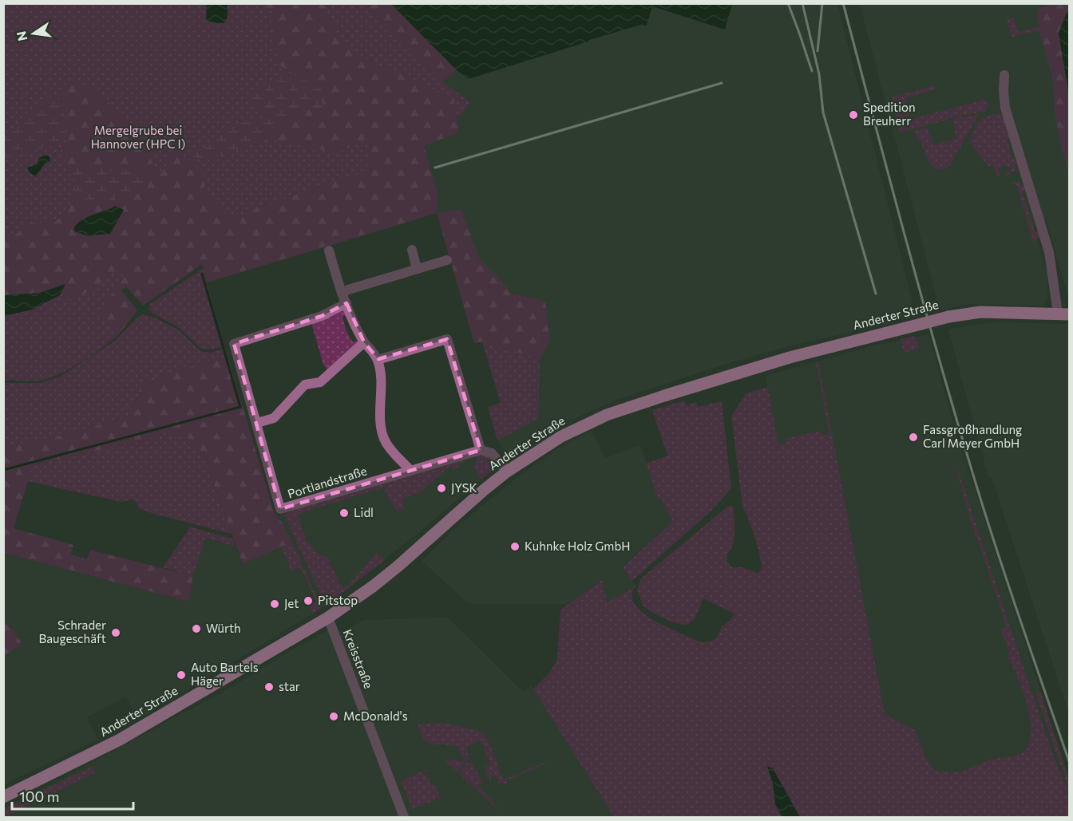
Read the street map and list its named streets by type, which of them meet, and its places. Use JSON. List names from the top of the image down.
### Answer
{
  "streets": {
    "main road": ["Anderter Straße"],
    "street": ["Portlandstraße", "Kreisstraße"]
  },
  "crossings": [
    ["Anderter Straße", "Kreisstraße"]
  ],
  "parks": ["Mergelgrube bei Hannover (HPC I)"],
  "places": [
    "Spedition Breuherr",
    "Fassgroßhandlung Carl Meyer GmbH",
    "JYSK",
    "Lidl",
    "Kuhnke Holz GmbH",
    "Pitstop",
    "Jet",
    "Würth",
    "Schrader Baugeschäft",
    "Auto Bartels Häger",
    "star",
    "McDonald's"
  ],
  "scale_bar": "100 m",
  "north": "left"
}
